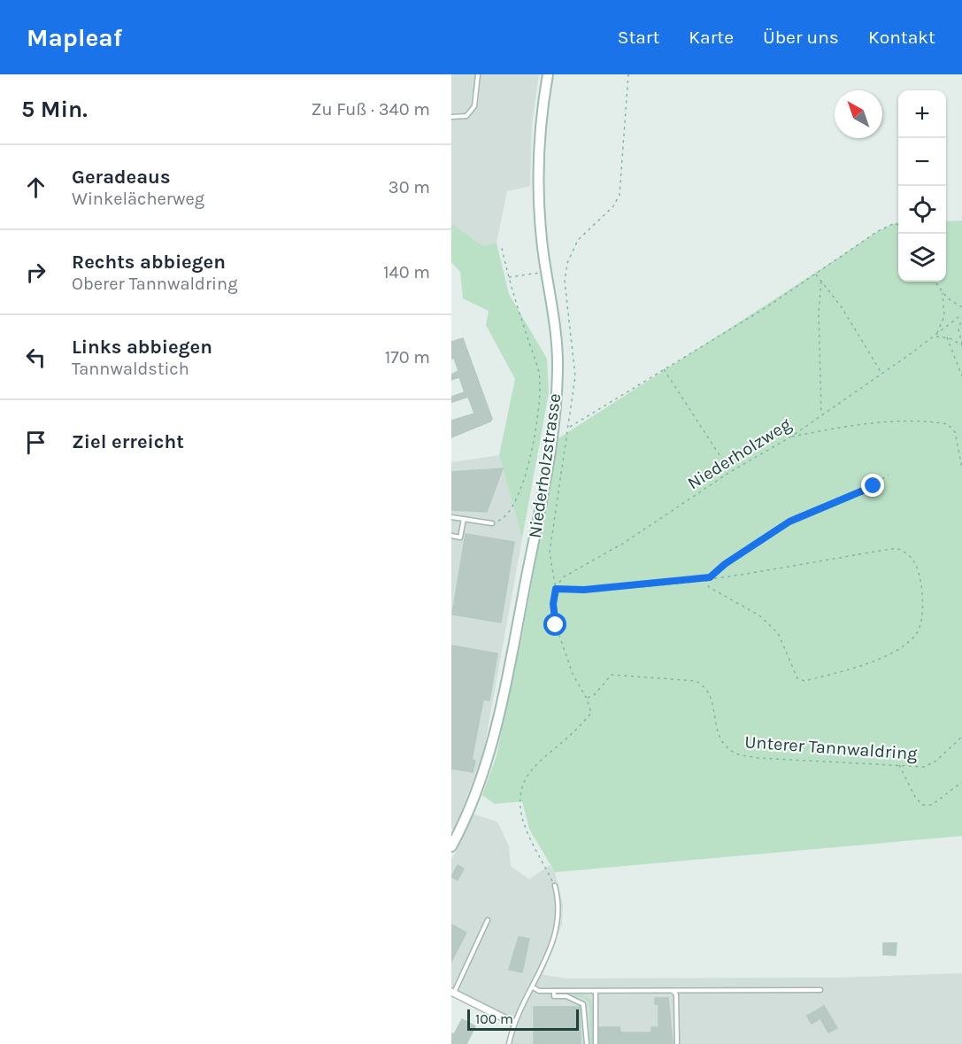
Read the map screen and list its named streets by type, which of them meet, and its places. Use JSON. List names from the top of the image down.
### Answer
{
  "streets": {
    "main road": ["Niederholzstrasse"],
    "path": ["Niederholzweg", "Unterer Tannwaldring"]
  },
  "scale_bar": "100 m",
  "north": "top left",
  "page": {
    "header": "Mapleaf",
    "nav": [
      "Start",
      "Karte",
      "Über uns",
      "Kontakt"
    ],
    "heading": ["5 Min.", "Zu Fuß · 340 m"],
    "map_buttons": ["+", "−"],
    "list": [
      ["Geradeaus", "Winkelächerweg", "30 m"],
      ["Rechts abbiegen", "Oberer Tannwaldring", "140 m"],
      ["Links abbiegen", "Tannwaldstich", "170 m"],
      "Ziel erreicht"
    ],
    "scale": "100 m"
  }
}
